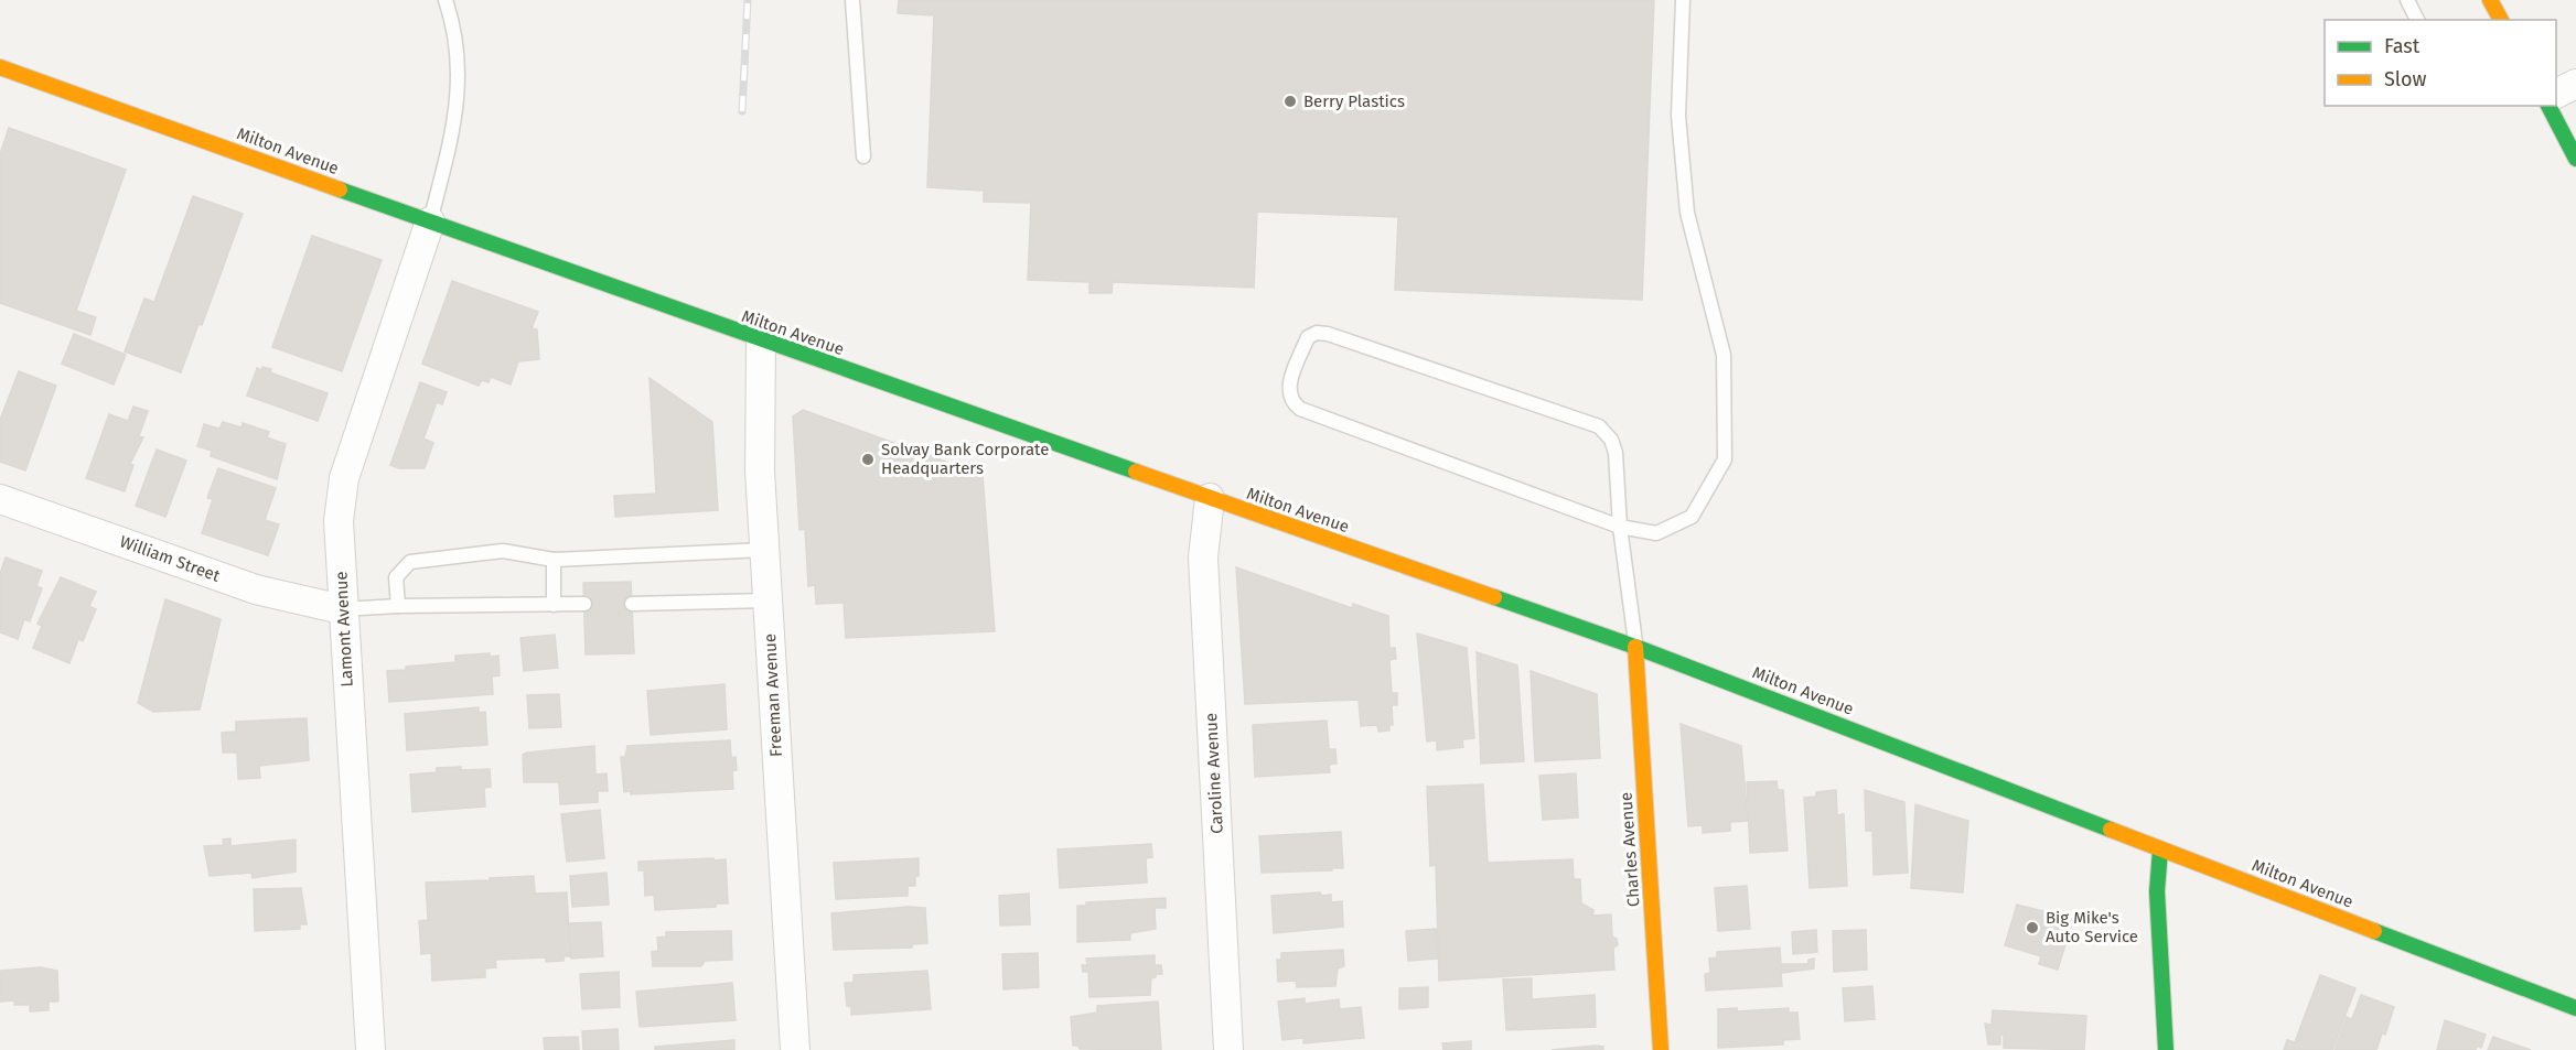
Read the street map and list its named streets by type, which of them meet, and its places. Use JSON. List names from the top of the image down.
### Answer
{
  "streets": {
    "main road": ["Milton Avenue", "Charles Avenue"],
    "street": [
      "William Street",
      "Lamont Avenue",
      "Freeman Avenue",
      "Caroline Avenue"
    ]
  },
  "crossings": [
    ["Milton Avenue", "Lamont Avenue"],
    ["Milton Avenue", "Freeman Avenue"],
    ["Milton Avenue", "Caroline Avenue"],
    ["Milton Avenue", "Charles Avenue"],
    ["William Street", "Lamont Avenue"]
  ],
  "places": ["Berry Plastics", "Solvay Bank Corporate Headquarters", "Big Mike's Auto Service"],
  "legend": ["Fast", "Slow"]
}
